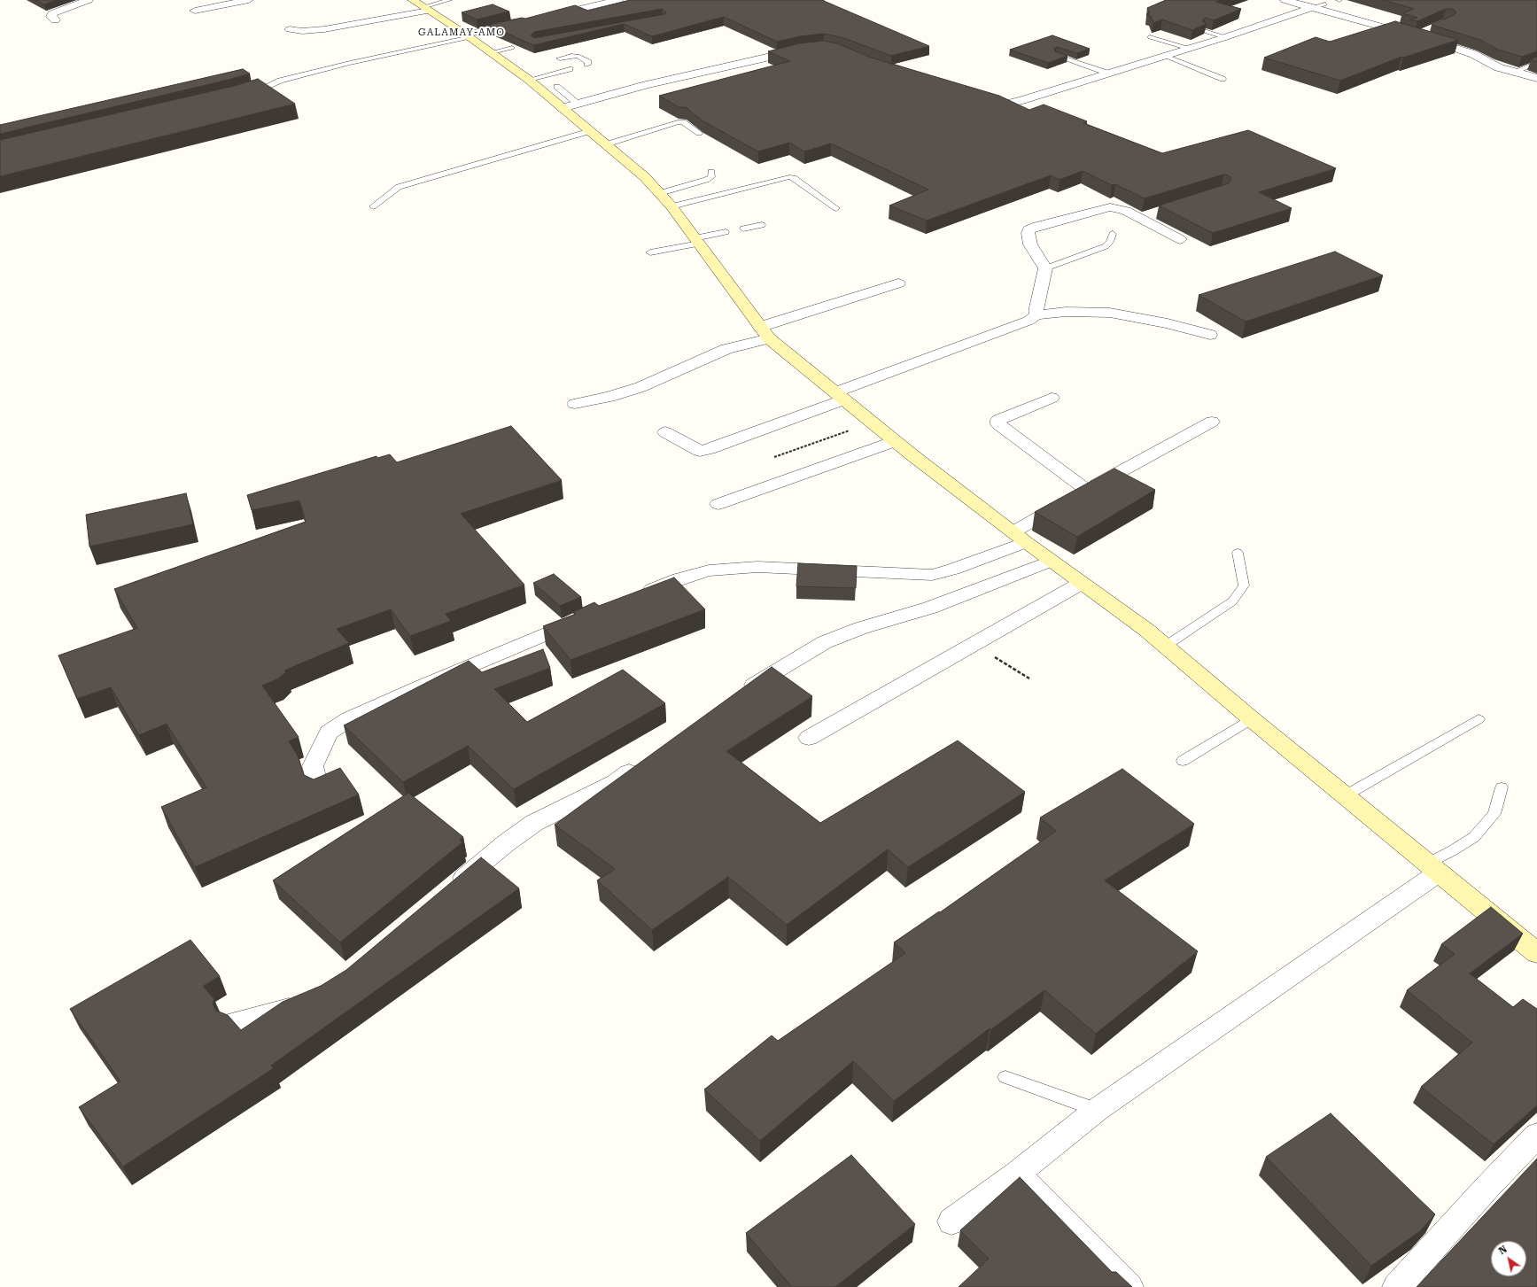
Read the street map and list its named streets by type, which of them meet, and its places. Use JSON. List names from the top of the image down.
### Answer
{
  "districts": ["GALAMAY-AMO"],
  "north": "top left"
}
